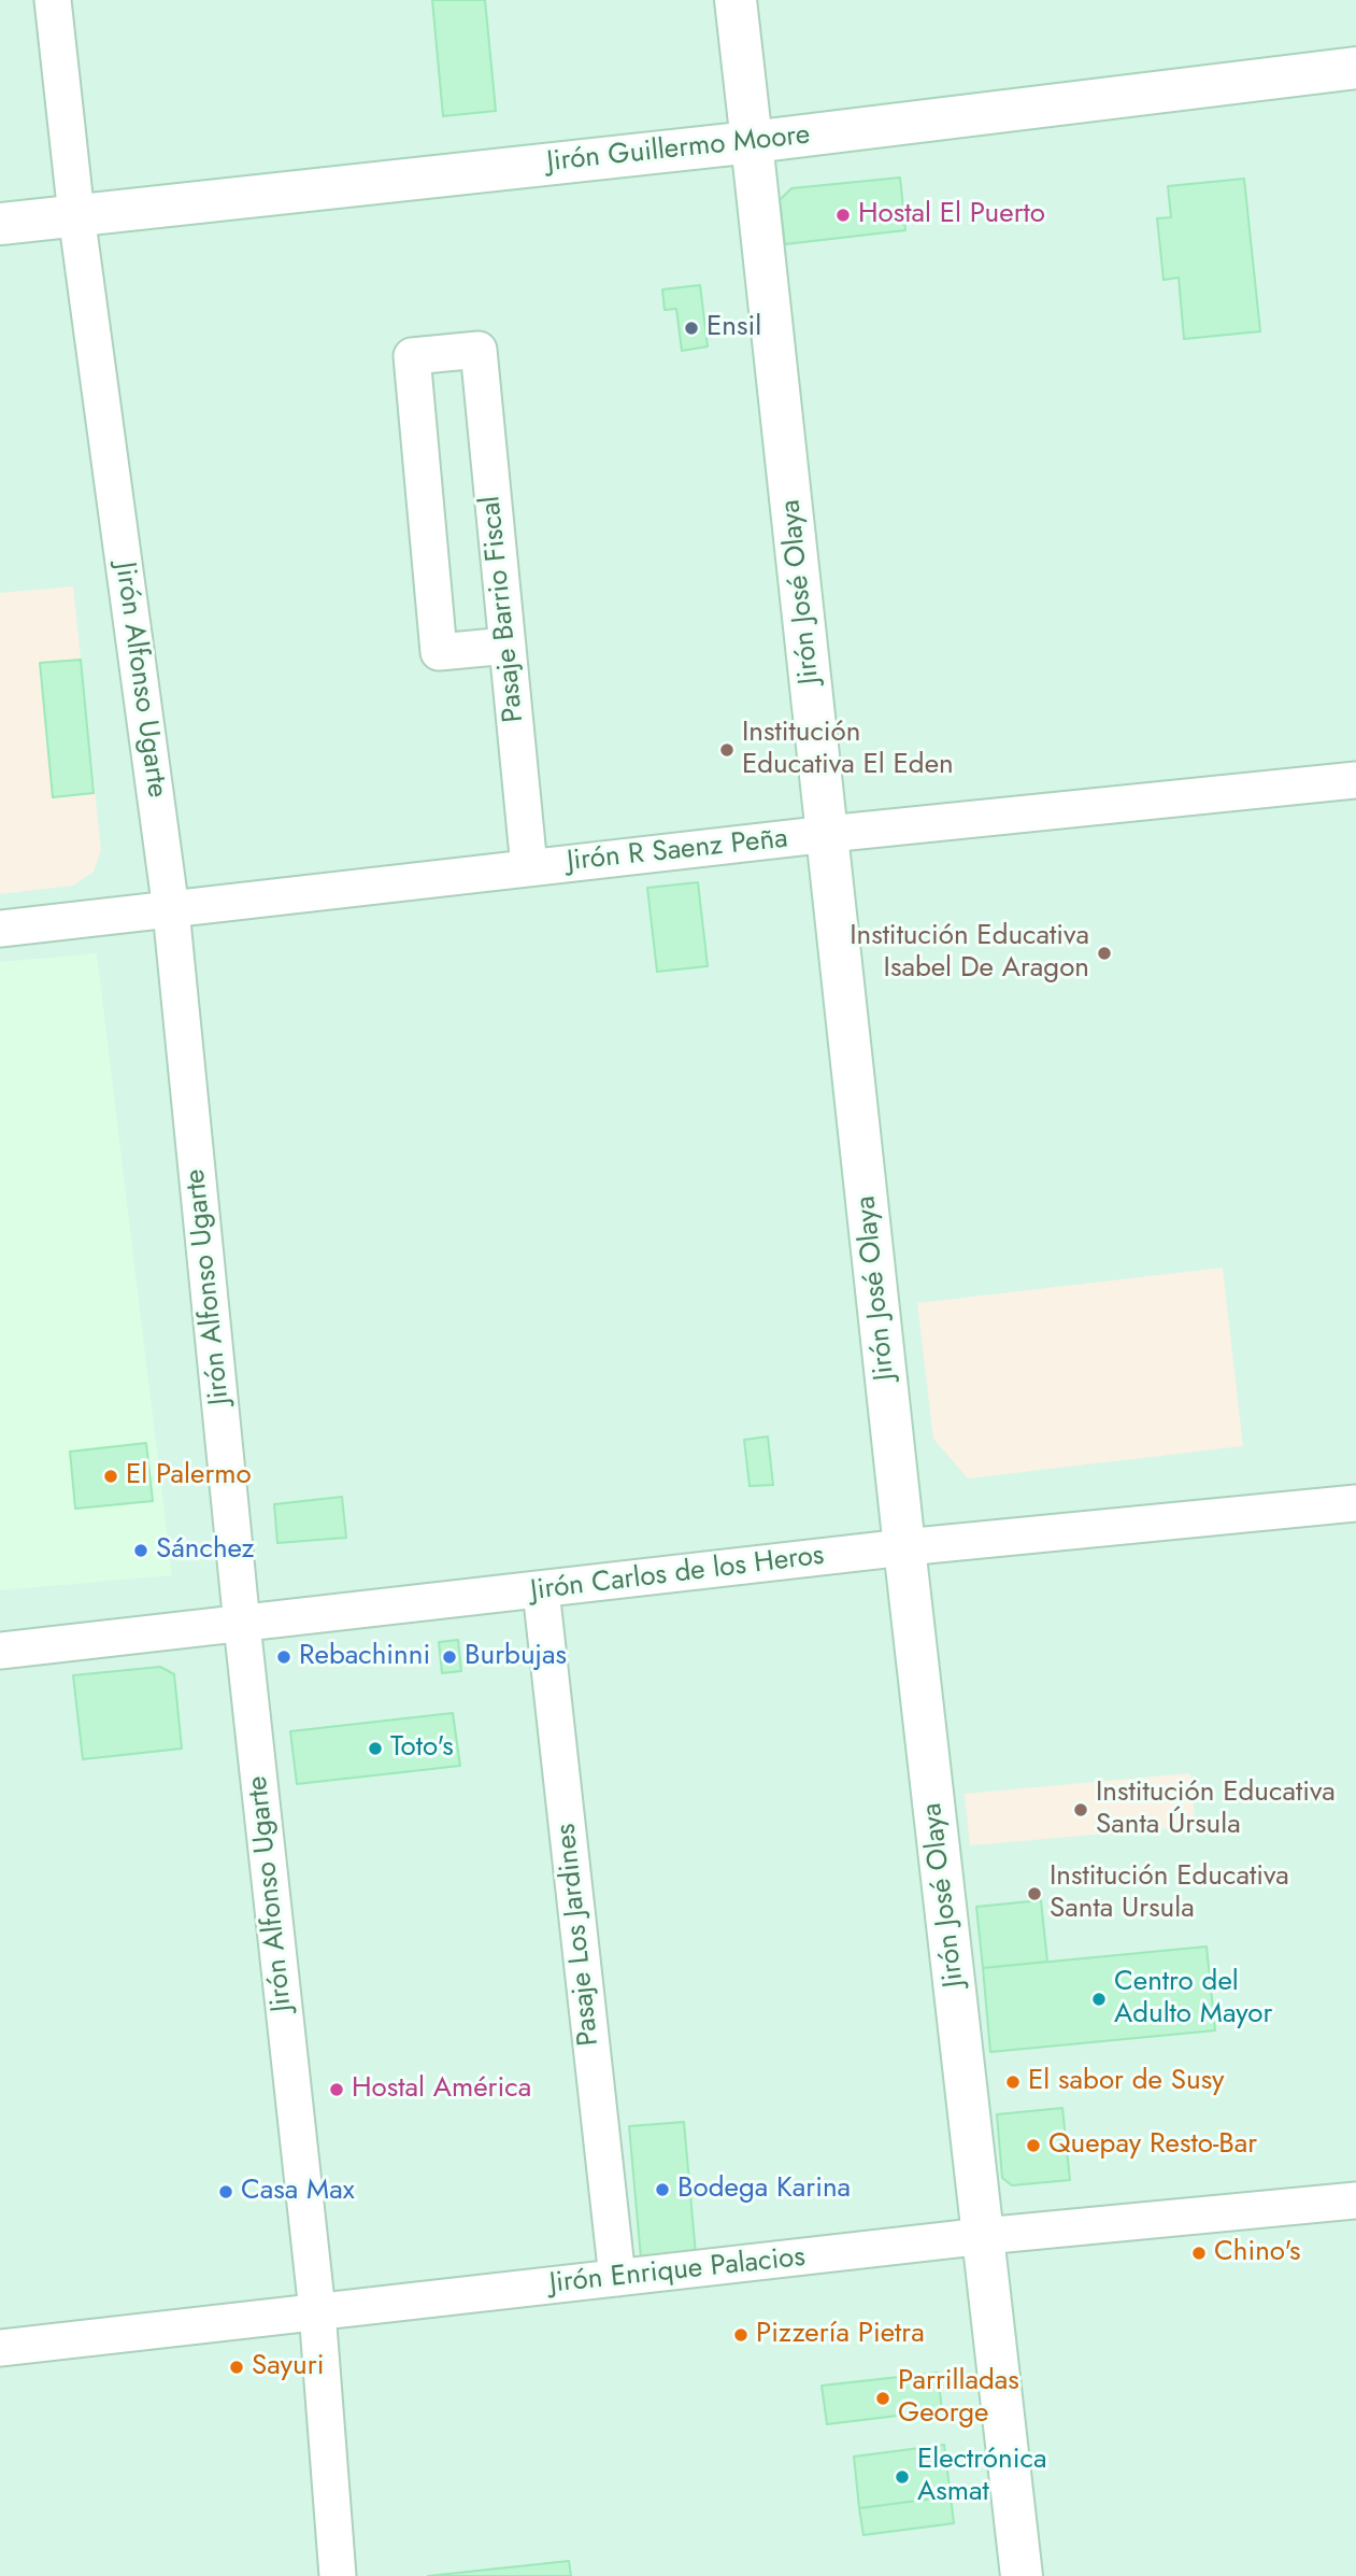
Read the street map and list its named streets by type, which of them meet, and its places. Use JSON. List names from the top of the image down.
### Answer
{
  "streets": {
    "main road": ["Jirón Guillermo Moore", "Jirón José Olaya"],
    "street": [
      "Pasaje Barrio Fiscal",
      "Jirón Alfonso Ugarte",
      "Jirón R Saenz Peña",
      "Jirón Carlos de los Heros",
      "Pasaje Los Jardines",
      "Jirón Enrique Palacios"
    ]
  },
  "crossings": [
    ["Jirón Guillermo Moore", "Jirón José Olaya"],
    ["Jirón Guillermo Moore", "Jirón Alfonso Ugarte"],
    ["Jirón José Olaya", "Jirón R Saenz Peña"],
    ["Jirón José Olaya", "Jirón Carlos de los Heros"],
    ["Jirón José Olaya", "Jirón Enrique Palacios"],
    ["Pasaje Barrio Fiscal", "Jirón R Saenz Peña"],
    ["Jirón Alfonso Ugarte", "Jirón R Saenz Peña"],
    ["Jirón Alfonso Ugarte", "Jirón Carlos de los Heros"],
    ["Jirón Alfonso Ugarte", "Jirón Enrique Palacios"],
    ["Jirón Carlos de los Heros", "Pasaje Los Jardines"],
    ["Pasaje Los Jardines", "Jirón Enrique Palacios"]
  ],
  "places": [
    "Hostal El Puerto",
    "Ensil",
    "Institución Educativa El Eden",
    "Institución Educativa Isabel De Aragon",
    "El Palermo",
    "Sánchez",
    "Rebachinni",
    "Burbujas",
    "Toto's",
    "Institución Educativa Santa Úrsula",
    "Institución Educativa Santa Ursula",
    "Centro del Adulto Mayor",
    "El sabor de Susy",
    "Hostal América",
    "Quepay Resto-Bar",
    "Bodega Karina",
    "Casa Max",
    "Chino's",
    "Pizzería Pietra",
    "Sayuri",
    "Parrilladas George",
    "Electrónica Asmat"
  ]
}
